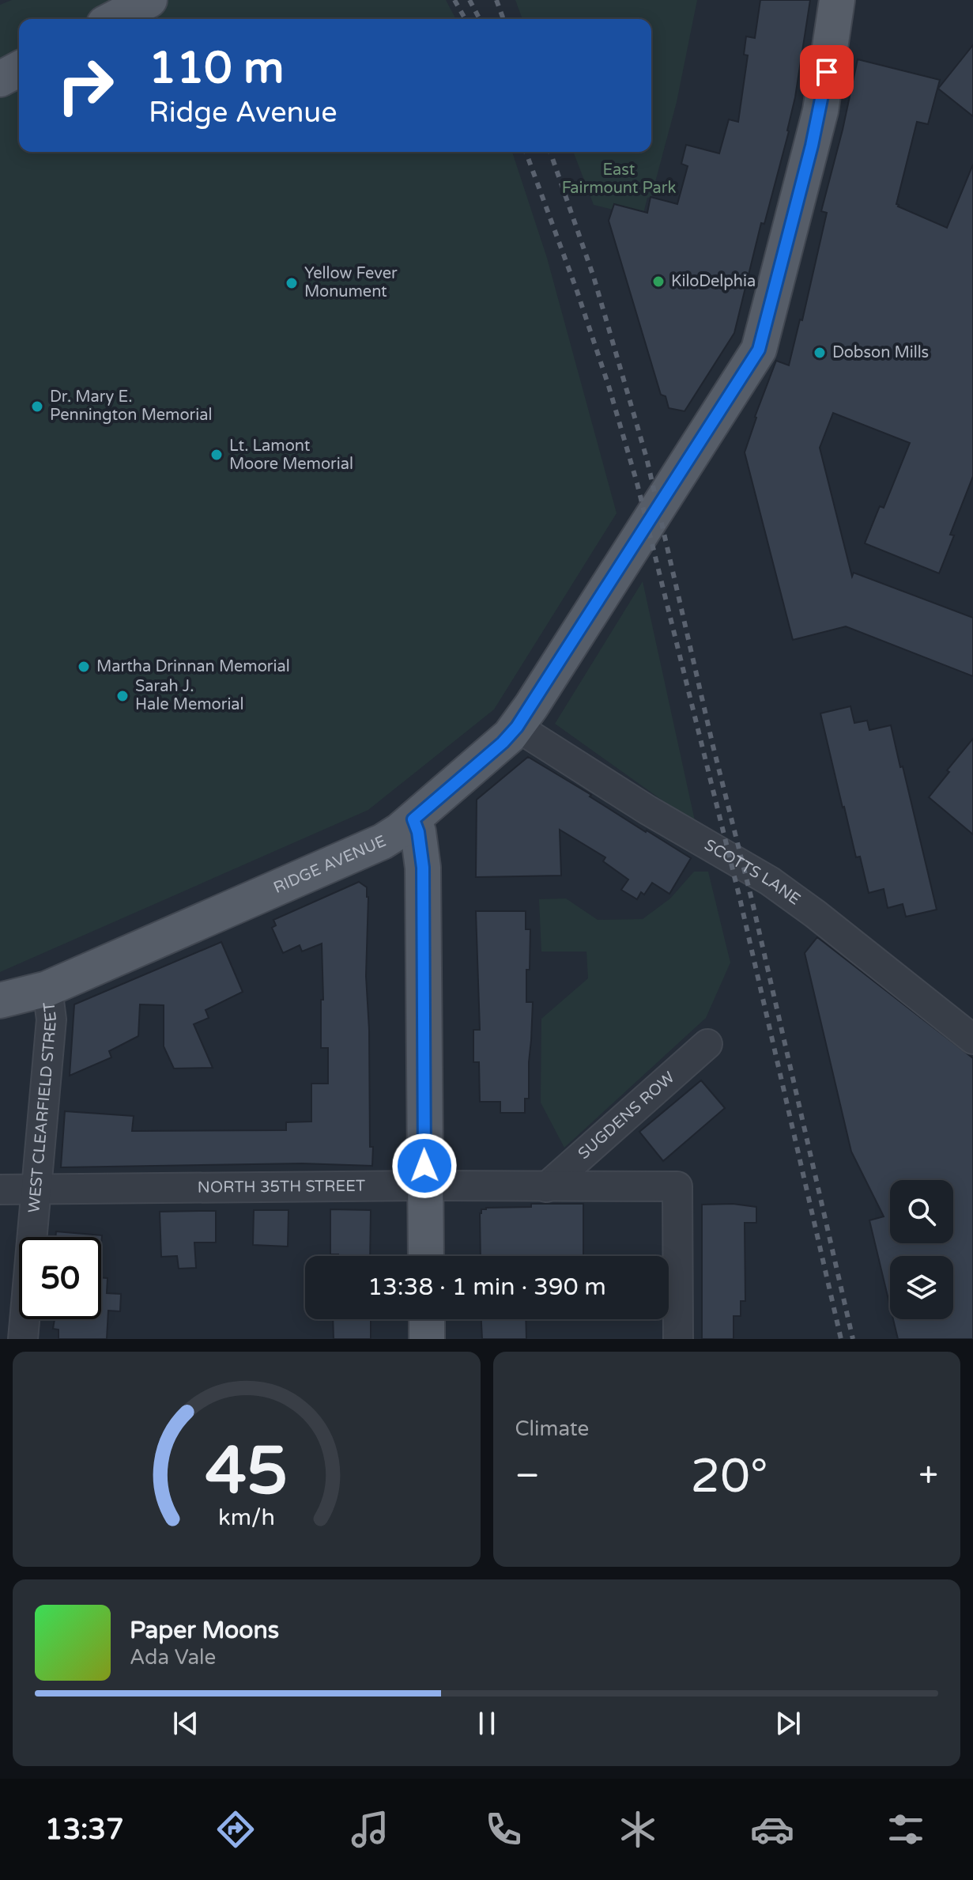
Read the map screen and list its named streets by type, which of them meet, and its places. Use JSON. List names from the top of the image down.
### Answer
{
  "streets": {
    "main road": ["RIDGE AVENUE"],
    "street": [
      "SCOTTS LANE",
      "WEST CLEARFIELD STREET",
      "SUGDENS ROW",
      "NORTH 35TH STREET"
    ]
  },
  "crossings": [
    ["RIDGE AVENUE", "SCOTTS LANE"],
    ["RIDGE AVENUE", "WEST CLEARFIELD STREET"],
    ["WEST CLEARFIELD STREET", "NORTH 35TH STREET"],
    ["SUGDENS ROW", "NORTH 35TH STREET"]
  ],
  "parks": ["East Fairmount Park"],
  "places": [
    "KiloDelphia",
    "Yellow Fever Monument",
    "Dobson Mills",
    "Dr. Mary E. Pennington Memorial",
    "Lt. Lamont Moore Memorial",
    "Martha Drinnan Memorial",
    "Sarah J. Hale Memorial"
  ],
  "page": {
    "turn": ["110 m", "Ridge Avenue"],
    "limit": "50",
    "trip": "13:38 · 1 min · 390 m",
    "tile": "Climate",
    "heat": ["−", "20°", "+"],
    "song": ["Paper Moons", "Ada Vale"],
    "tabs": "13:37",
    "gauge": ["45", "km/h"]
  }
}
